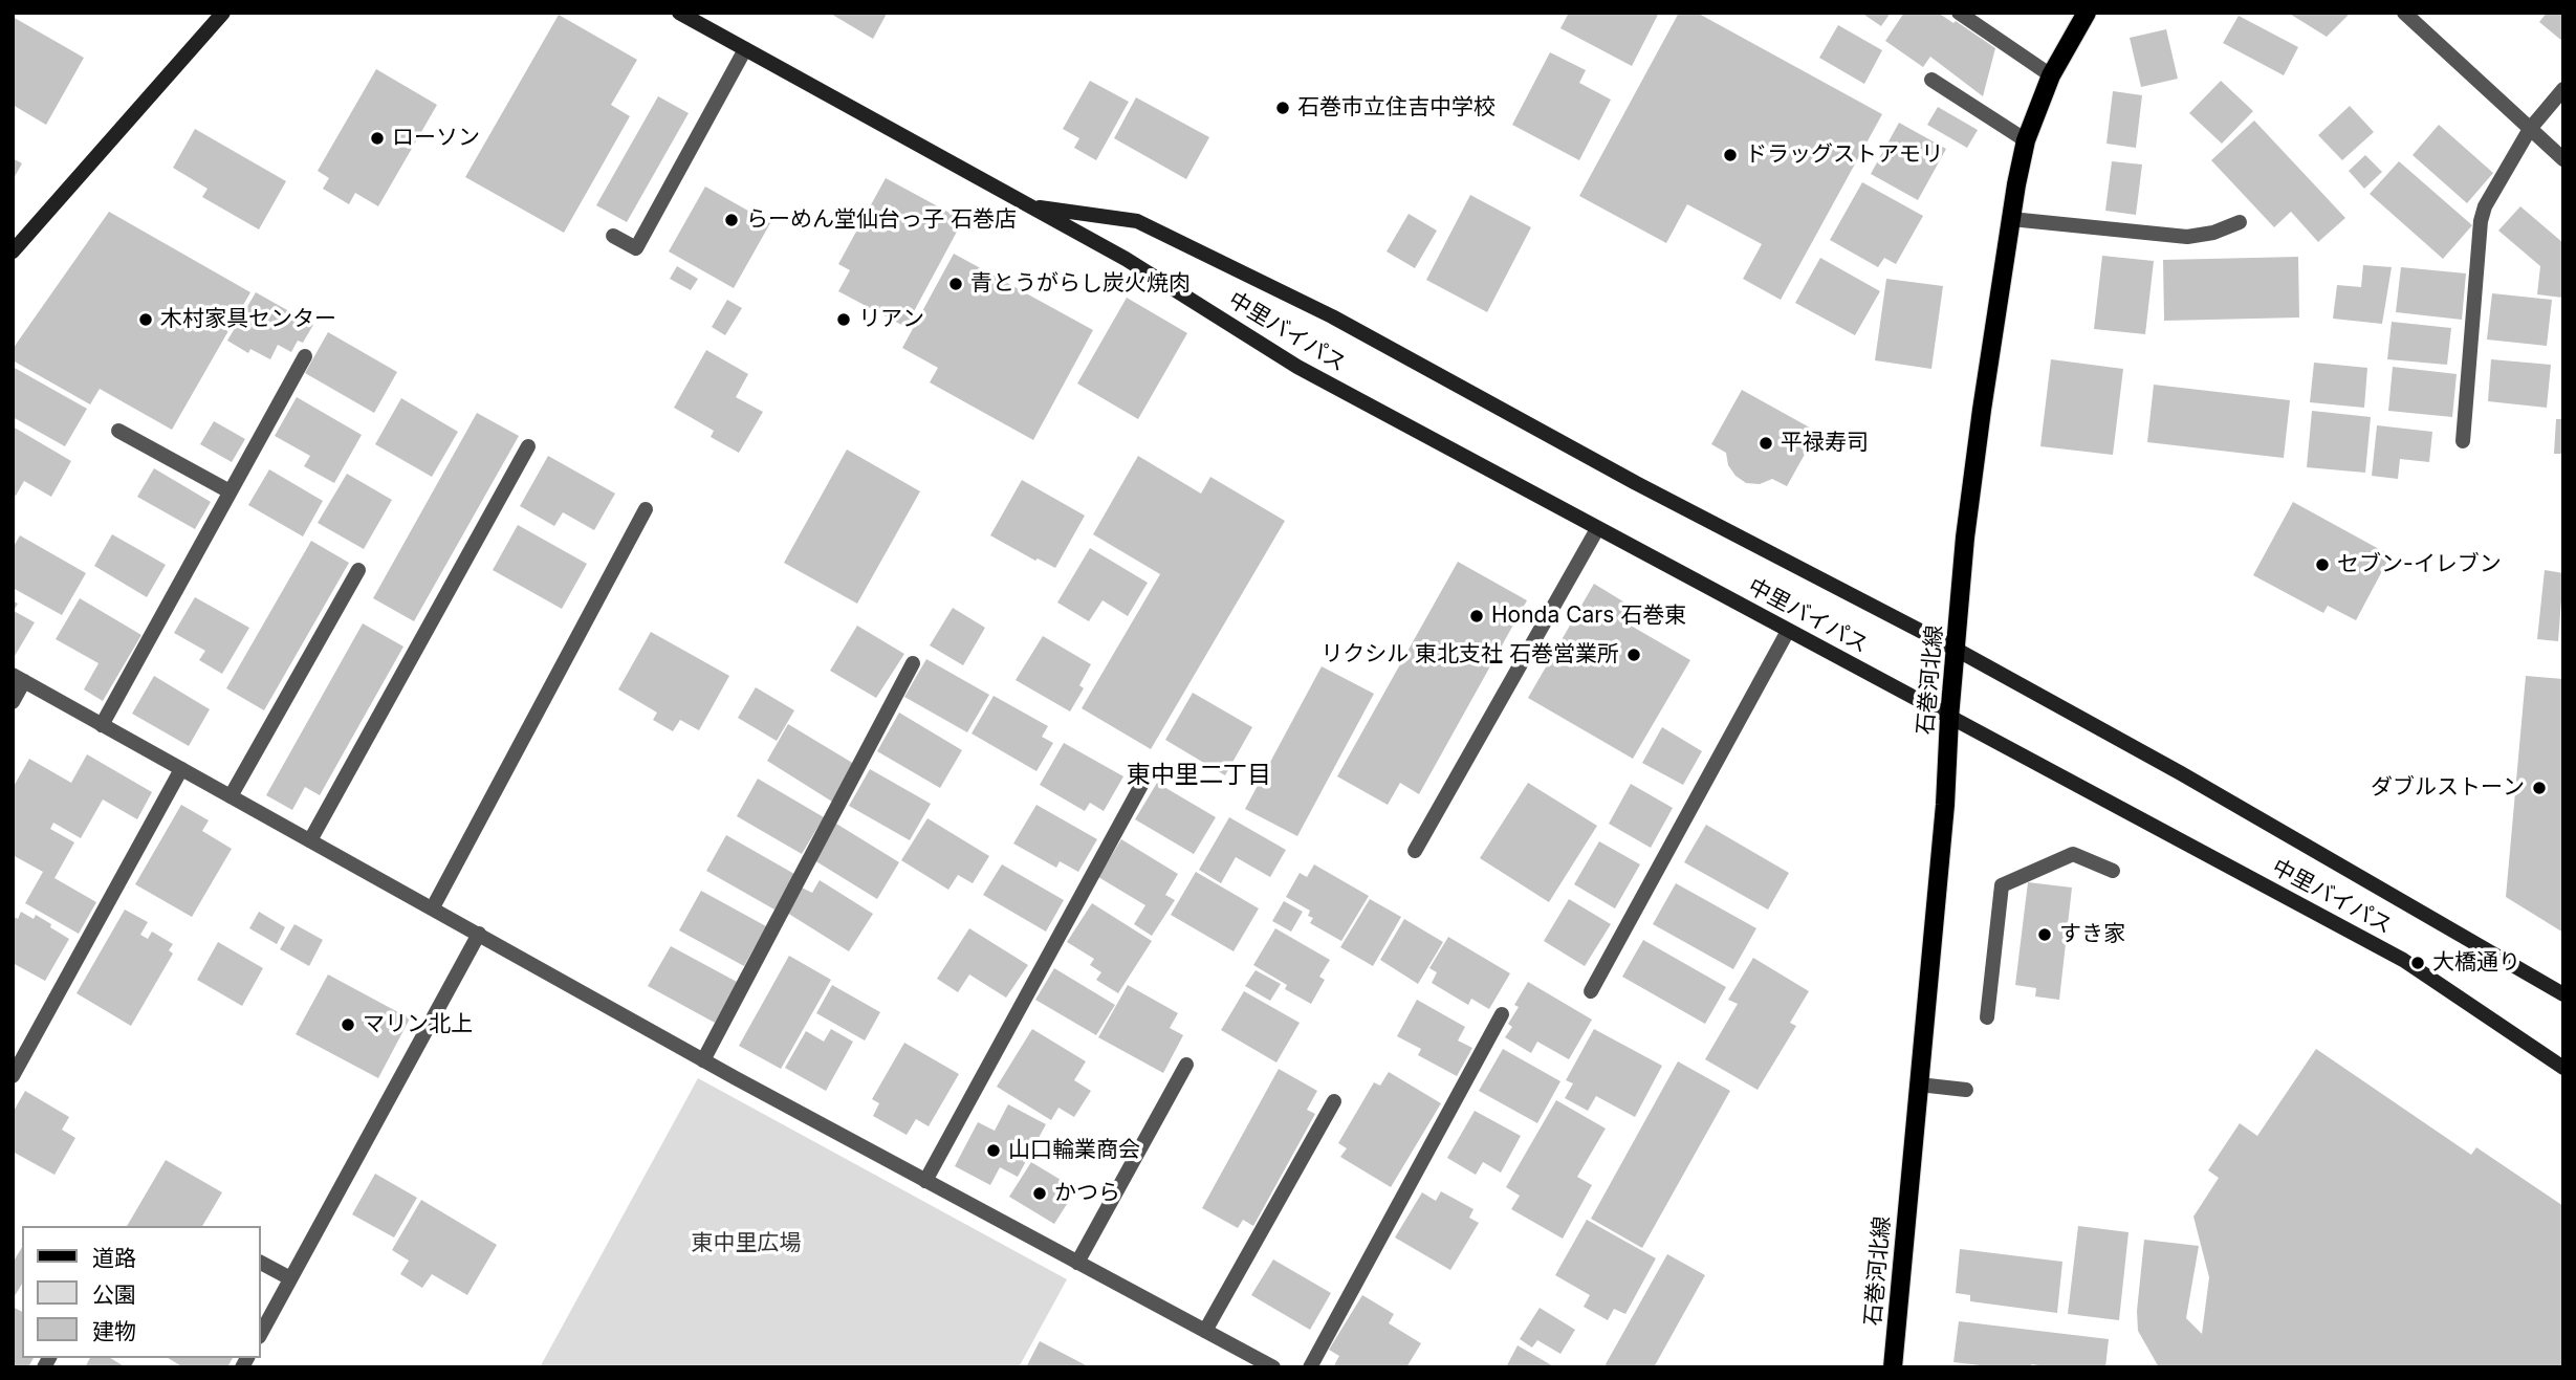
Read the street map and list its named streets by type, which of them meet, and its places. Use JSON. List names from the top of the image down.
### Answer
{
  "streets": {
    "main road": ["石巻河北線"],
    "street": ["中里バイパス"]
  },
  "crossings": [
    ["中里バイパス", "石巻河北線"]
  ],
  "districts": ["東中里二丁目"],
  "parks": ["東中里広場"],
  "places": [
    "石巻市立住吉中学校",
    "ローソン",
    "ドラッグストアモリ",
    "らーめん堂仙台っ子 石巻店",
    "青とうがらし炭火焼肉",
    "木村家具センター",
    "リアン",
    "平禄寿司",
    "セブン-イレブン",
    "Honda Cars 石巻東",
    "リクシル 東北支社 石巻営業所",
    "ダブルストーン",
    "すき家",
    "大橋通り",
    "マリン北上",
    "山口輪業商会",
    "かつら"
  ],
  "legend": ["道路", "公園", "建物"]
}
